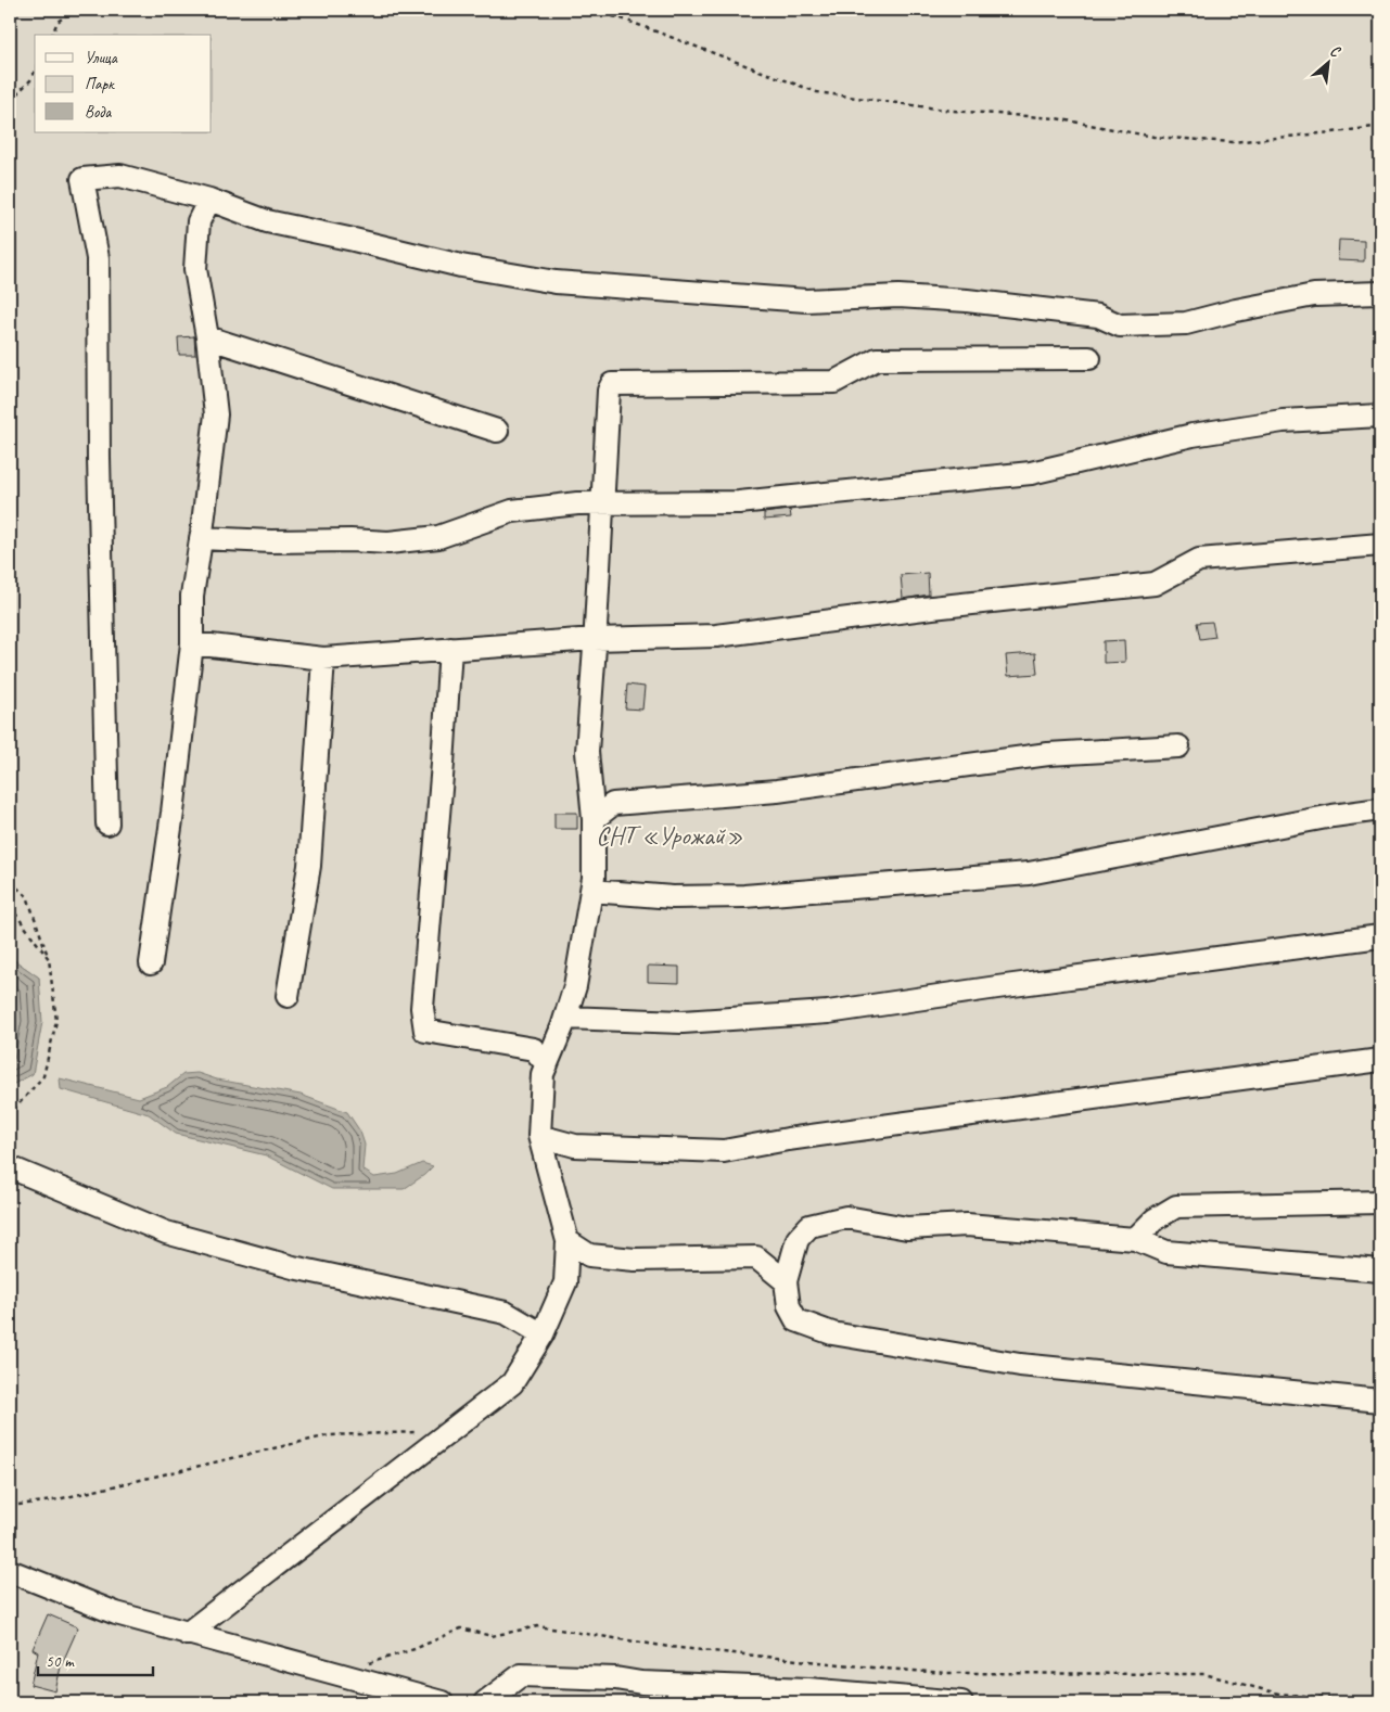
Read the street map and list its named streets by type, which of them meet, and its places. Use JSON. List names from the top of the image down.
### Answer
{
  "parks": ["СНТ «Урожай»"],
  "legend": ["Улица", "Парк", "Вода"],
  "scale_bar": "50 m",
  "north": "top right"
}
